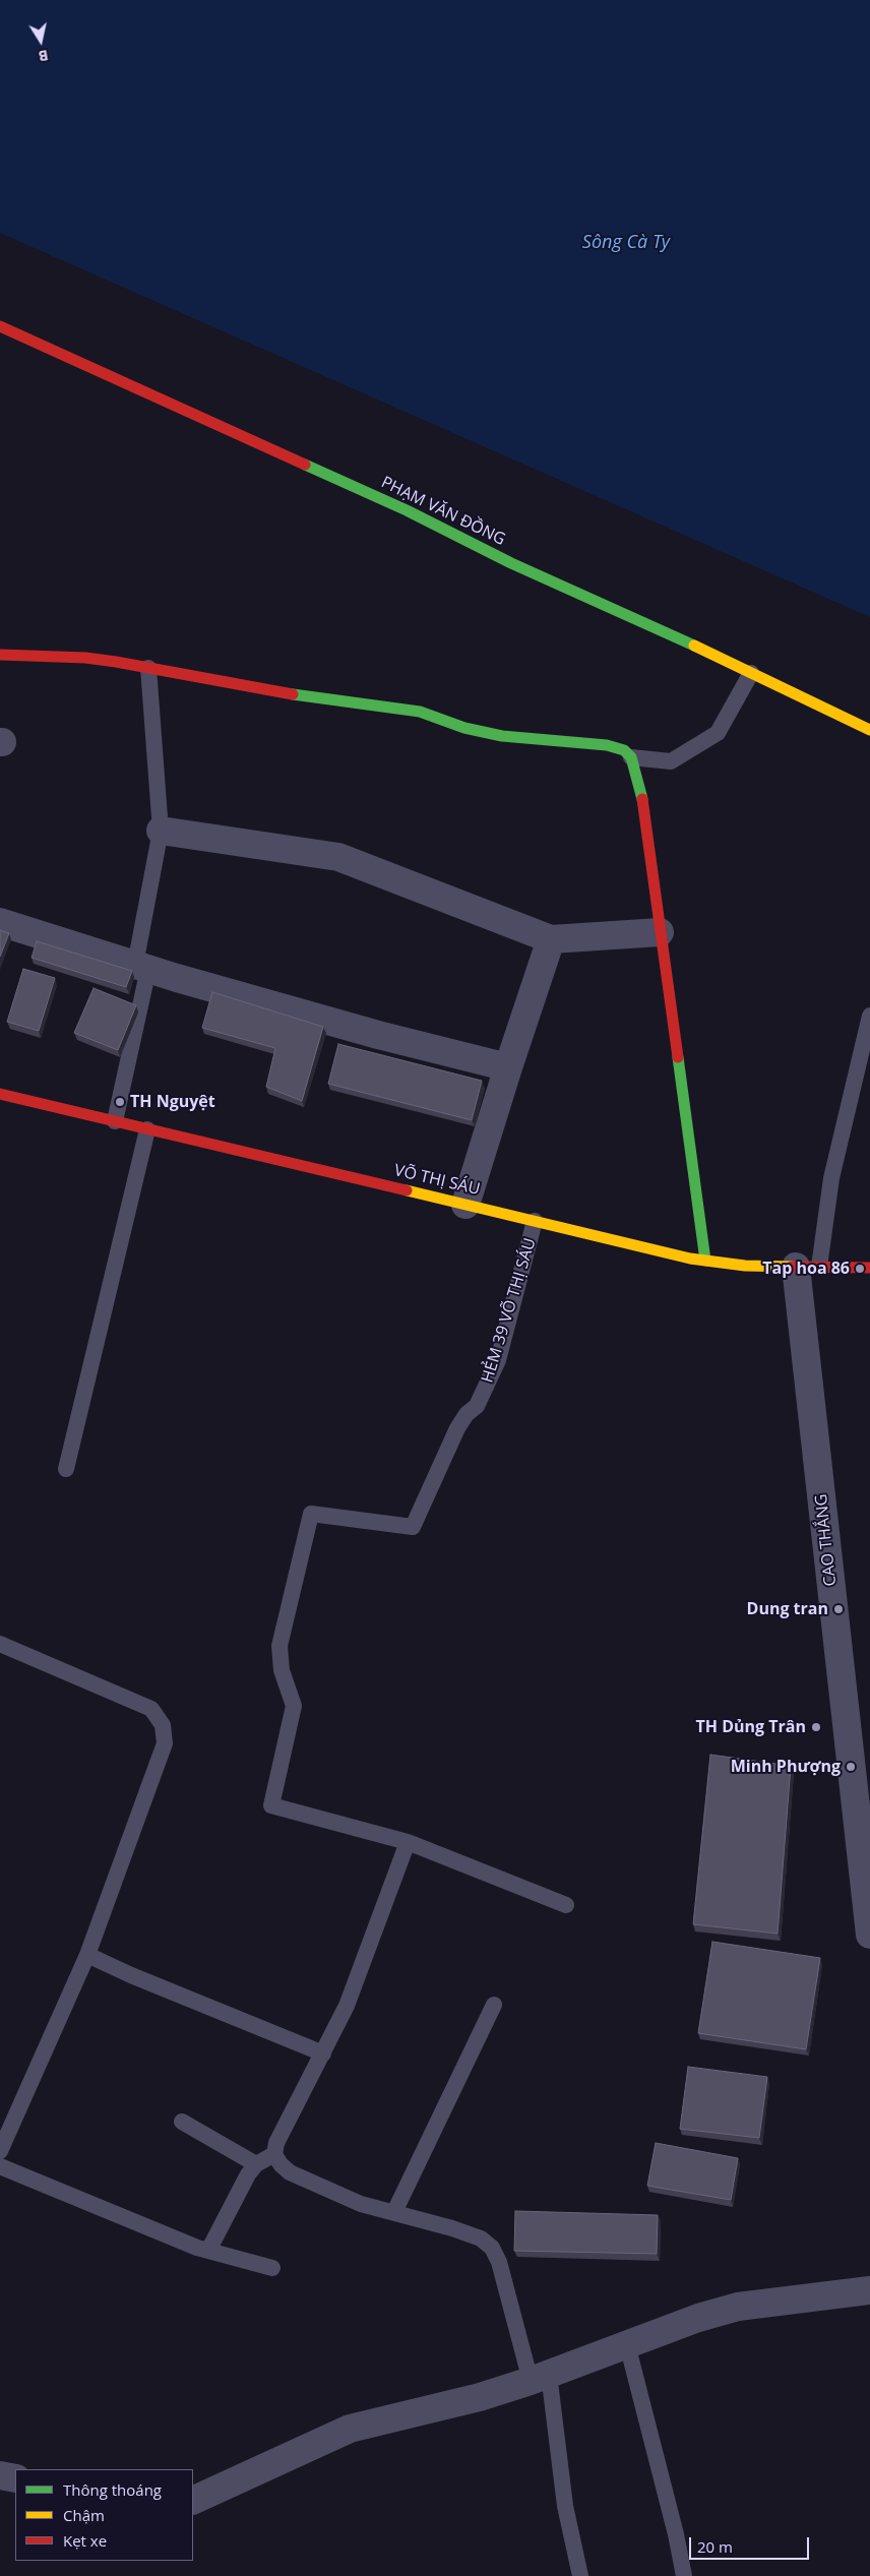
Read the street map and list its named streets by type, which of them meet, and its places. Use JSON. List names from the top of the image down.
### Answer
{
  "streets": {
    "street": ["PHẠM VĂN ĐỒNG", "VÕ THỊ SÁU", "CAO THẮNG"],
    "lane": ["HẺM 39 VÕ THỊ SÁU"]
  },
  "crossings": [
    ["VÕ THỊ SÁU", "HẺM 39 VÕ THỊ SÁU"],
    ["VÕ THỊ SÁU", "CAO THẮNG"]
  ],
  "water": ["Sông Cà Ty"],
  "places": [
    "TH Nguyệt",
    "Tap hoa 86",
    "Dung tran",
    "TH Dủng Trân",
    "Minh Phượng"
  ],
  "legend": ["Thông thoáng", "Chậm", "Kẹt xe"],
  "scale_bar": "20 m",
  "north": "bottom"
}
